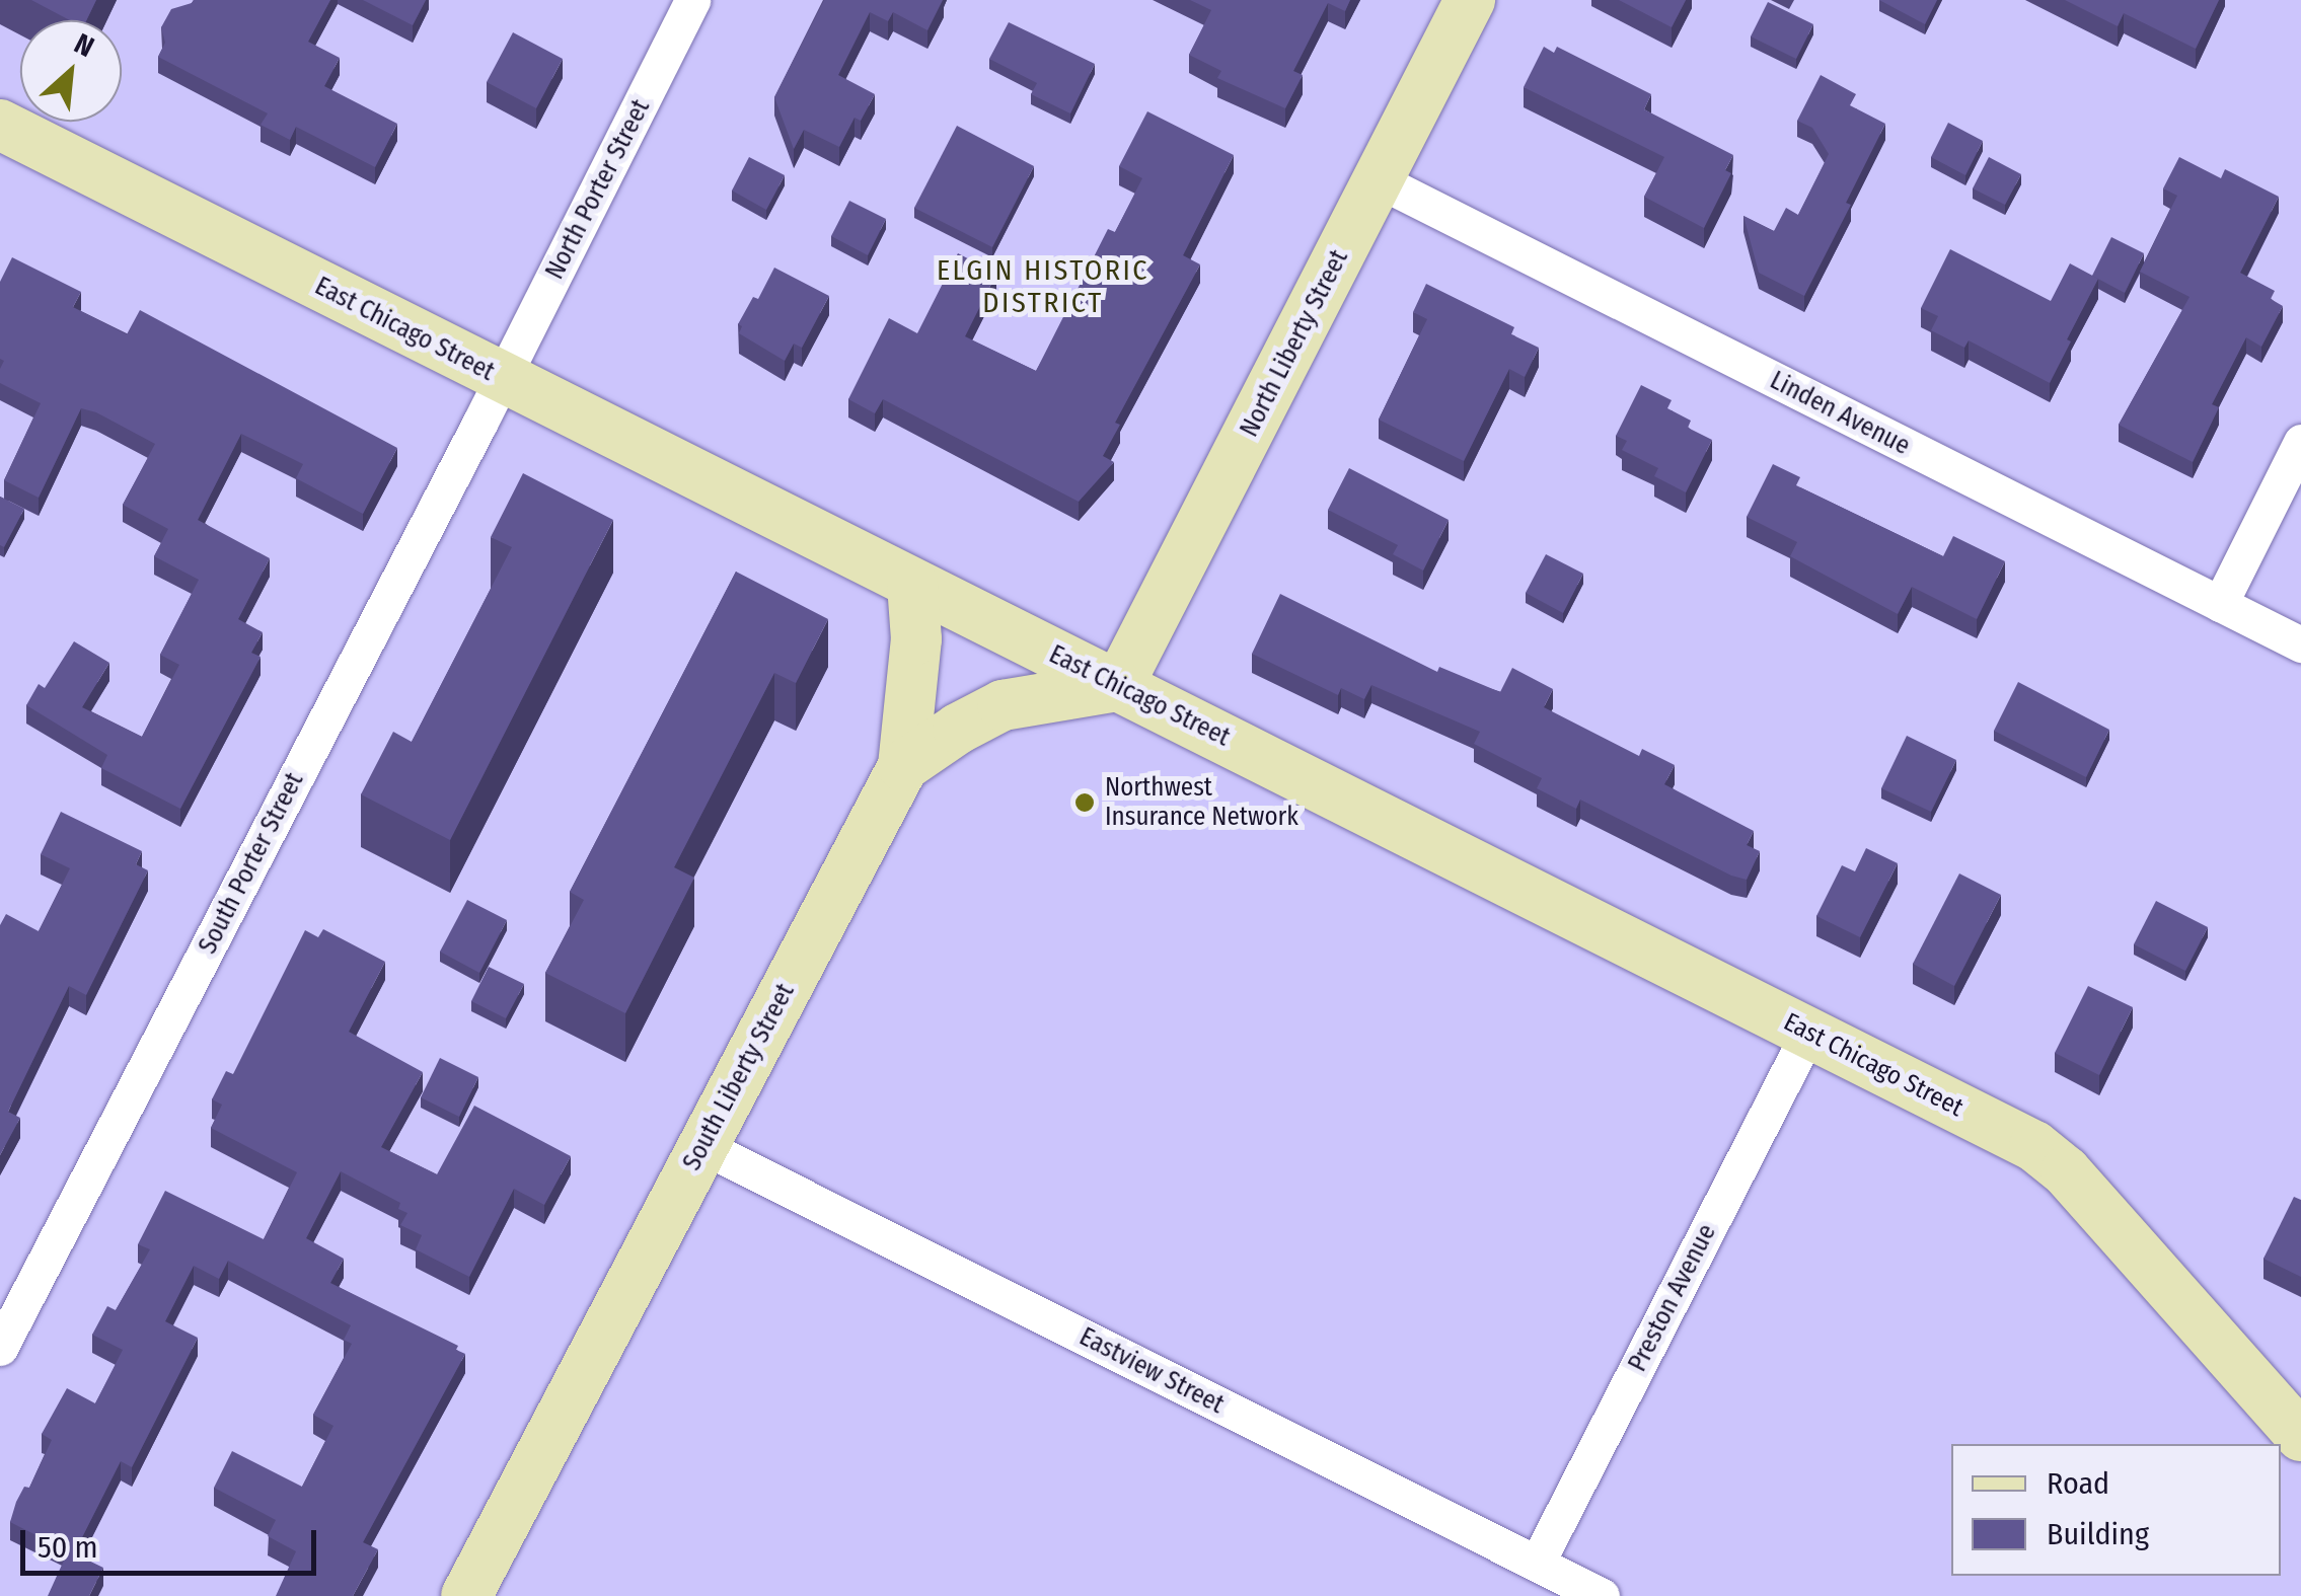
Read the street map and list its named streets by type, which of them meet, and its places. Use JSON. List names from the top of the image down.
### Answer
{
  "streets": {
    "main road": ["East Chicago Street", "North Liberty Street", "South Liberty Street"],
    "street": [
      "North Porter Street",
      "Linden Avenue",
      "South Porter Street",
      "Preston Avenue",
      "Eastview Street"
    ]
  },
  "crossings": [
    ["North Porter Street", "East Chicago Street"],
    ["North Porter Street", "South Porter Street"],
    ["East Chicago Street", "North Liberty Street"],
    ["East Chicago Street", "South Porter Street"],
    ["East Chicago Street", "South Liberty Street"],
    ["East Chicago Street", "Preston Avenue"],
    ["North Liberty Street", "Linden Avenue"],
    ["North Liberty Street", "South Liberty Street"],
    ["South Liberty Street", "Eastview Street"],
    ["Preston Avenue", "Eastview Street"]
  ],
  "districts": ["ELGIN HISTORIC DISTRICT"],
  "places": ["Northwest Insurance Network"],
  "legend": ["Road", "Building"],
  "scale_bar": "50 m",
  "north": "top right"
}
